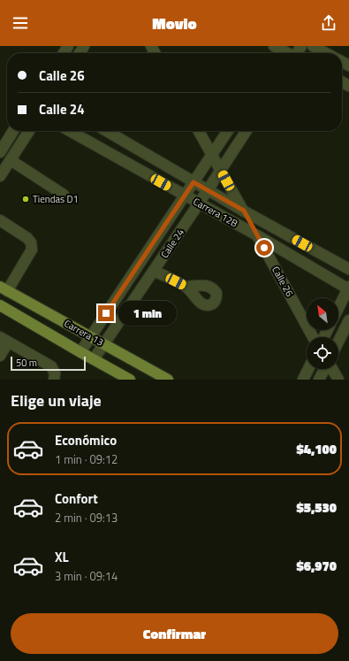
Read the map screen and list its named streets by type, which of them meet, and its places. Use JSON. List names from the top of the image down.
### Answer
{
  "streets": {
    "main road": ["Carrera 13"],
    "street": ["Carrera 12B", "Calle 24", "Calle 26"]
  },
  "crossings": [
    ["Carrera 12B", "Calle 24"],
    ["Carrera 12B", "Calle 26"],
    ["Calle 24", "Calle 26"],
    ["Calle 24", "Carrera 13"]
  ],
  "places": ["Tiendas D1"],
  "scale_bar": "50 m",
  "north": "top left",
  "page": {
    "header": "Movio",
    "banner": ["Calle 26", "Calle 24"],
    "bubble": "1 min",
    "scale": "50 m",
    "heading": "Elige un viaje",
    "list": [
      {
        "name": "Económico",
        "note": "1 min · 09:12",
        "value": "$4,100"
      },
      {
        "name": "Confort",
        "note": "2 min · 09:13",
        "value": "$5,530"
      },
      {
        "name": "XL",
        "note": "3 min · 09:14",
        "value": "$6,970"
      }
    ],
    "buttons": "Confirmar"
  }
}
